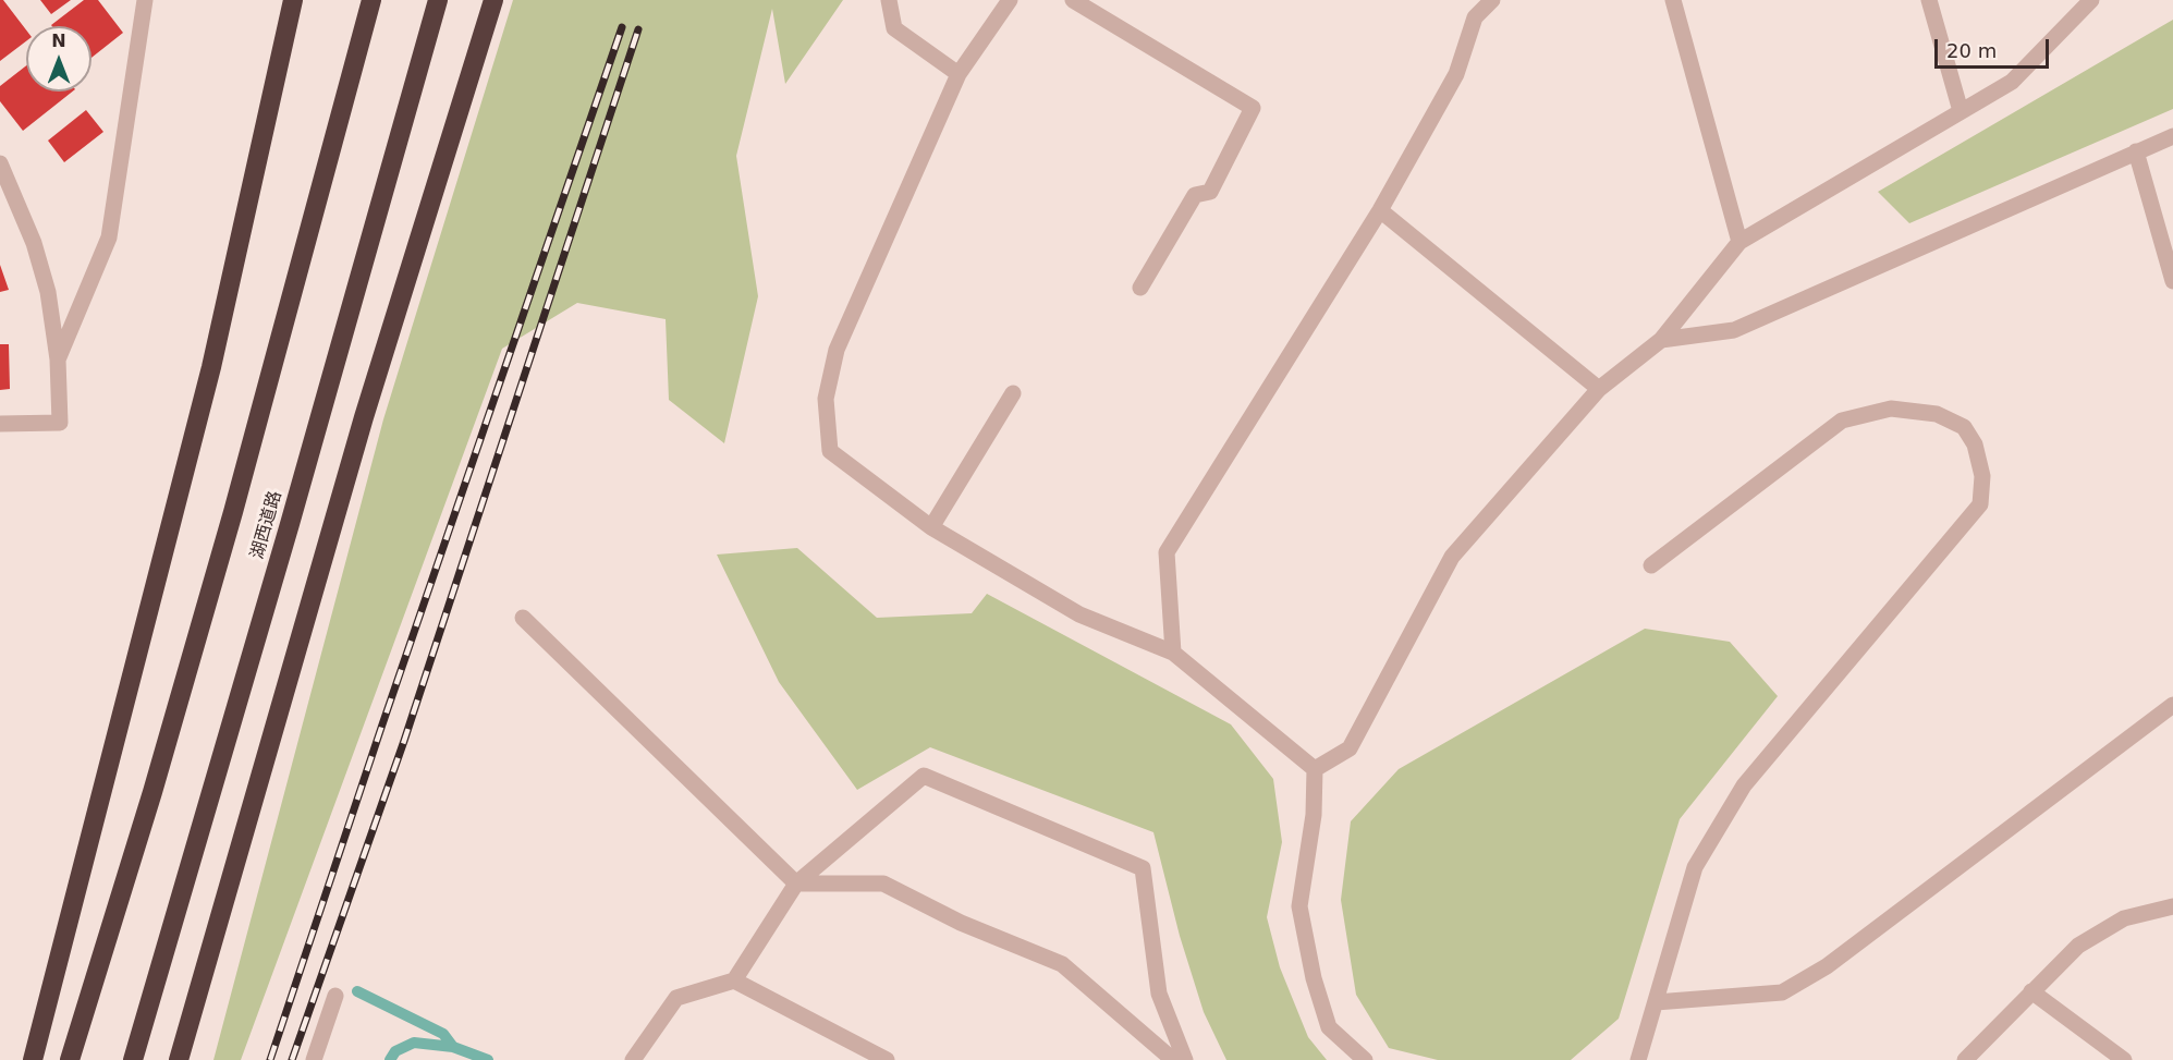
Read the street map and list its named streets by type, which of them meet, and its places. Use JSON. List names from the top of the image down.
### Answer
{
  "streets": {
    "highway": ["湖西道路"]
  },
  "scale_bar": "20 m",
  "north": "top"
}
